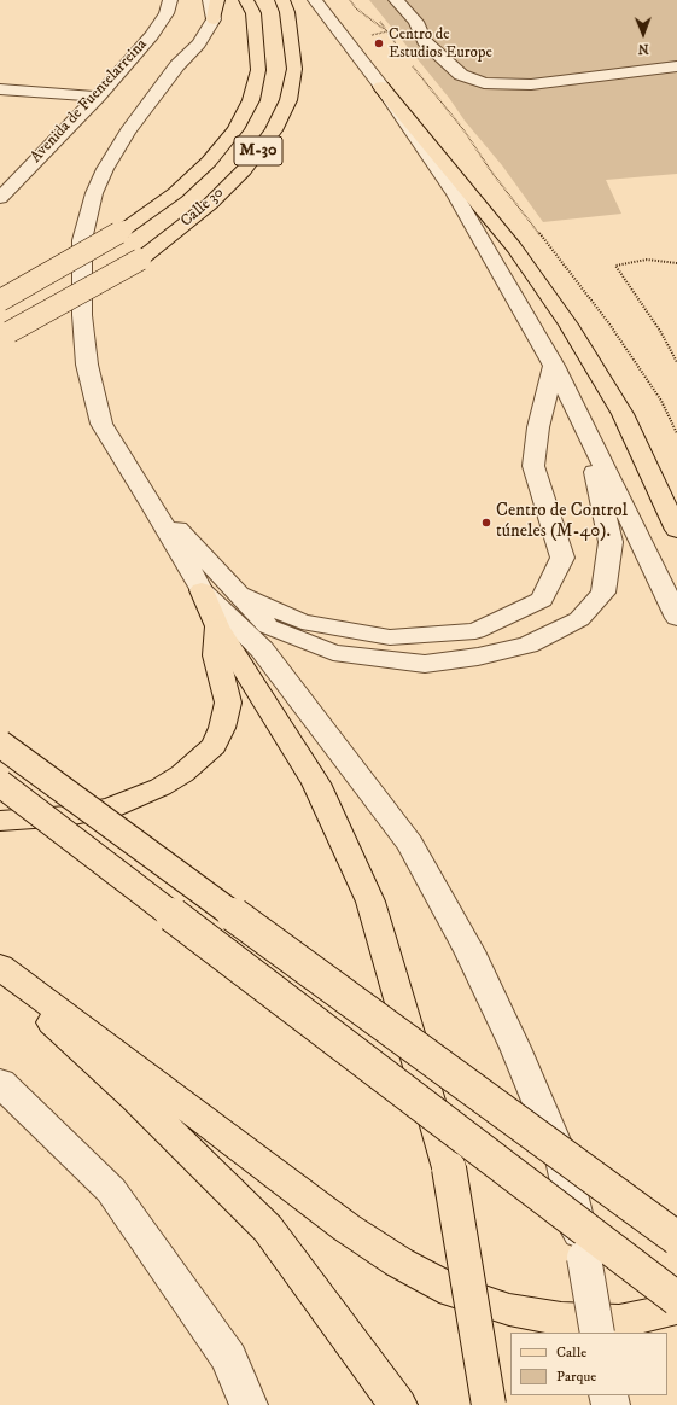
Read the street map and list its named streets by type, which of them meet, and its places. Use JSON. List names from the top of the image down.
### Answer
{
  "streets": {
    "main road": ["M-30", "Calle 30"],
    "street": ["Avenida de Fuentelarreina"]
  },
  "places": ["Centro de Estudios Europe", "Centro de Control túneles (M-40)."],
  "legend": ["Calle", "Parque"],
  "north": "bottom"
}
